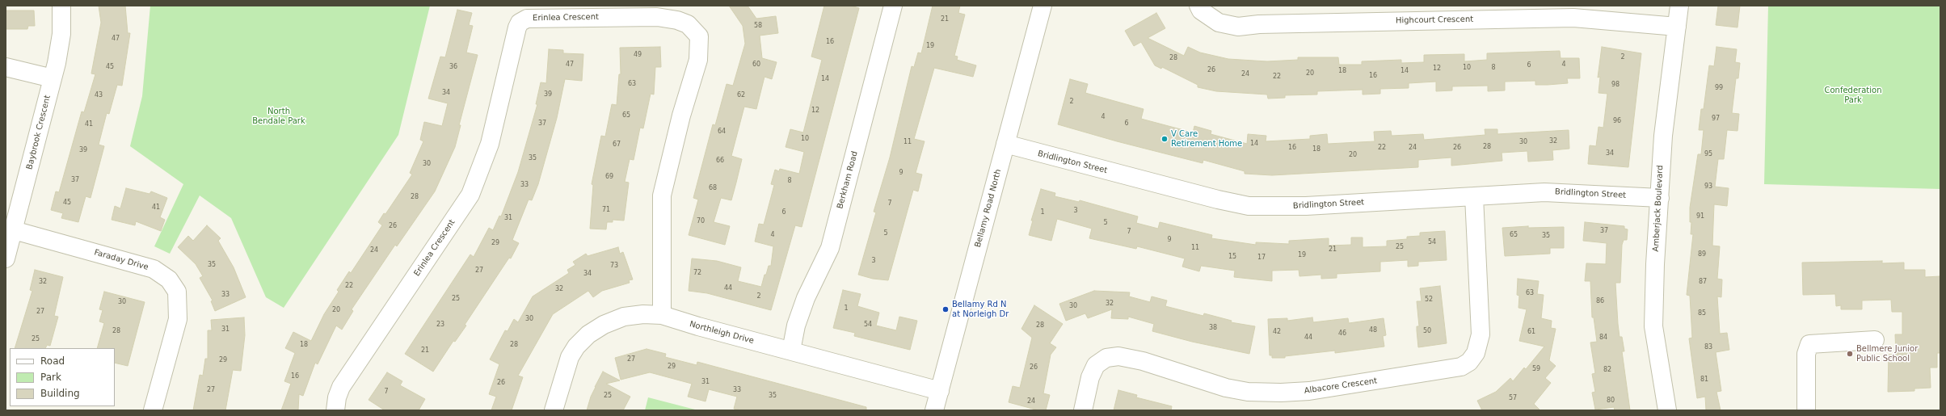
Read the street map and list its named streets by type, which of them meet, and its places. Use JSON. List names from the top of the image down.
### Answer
{
  "streets": {
    "street": [
      "Erinlea Crescent",
      "Highcourt Crescent",
      "Baybrook Crescent",
      "Bridlington Street",
      "Berkham Road",
      "Bellamy Road North",
      "Amberjack Boulevard",
      "Faraday Drive",
      "Northleigh Drive",
      "Albacore Crescent"
    ]
  },
  "crossings": [
    ["Erinlea Crescent", "Northleigh Drive"],
    ["Highcourt Crescent", "Amberjack Boulevard"],
    ["Baybrook Crescent", "Faraday Drive"],
    ["Bridlington Street", "Bellamy Road North"],
    ["Bridlington Street", "Amberjack Boulevard"],
    ["Bridlington Street", "Albacore Crescent"],
    ["Berkham Road", "Northleigh Drive"],
    ["Bellamy Road North", "Northleigh Drive"]
  ],
  "parks": ["Confederation Park", "North Bendale Park"],
  "places": ["V Care Retirement Home", "Bellamy Rd N at Norleigh Dr", "Bellmere Junior Public School"],
  "house_numbers": [
    "21",
    "58",
    "47",
    "16",
    "19",
    "49",
    "2",
    "28",
    "47",
    "60",
    "4",
    "6",
    "45",
    "36",
    "10",
    "8",
    "12",
    "26",
    "18",
    "14",
    "20",
    "24",
    "16",
    "22",
    "14",
    "63",
    "98",
    "99",
    "34",
    "39",
    "43",
    "62",
    "2",
    "12",
    "65",
    "4",
    "97",
    "96",
    "37",
    "6",
    "41",
    "64",
    "10",
    "32",
    "11",
    "30",
    "14",
    "67",
    "28",
    "16",
    "22",
    "24",
    "26",
    "18",
    "39",
    "34",
    "95",
    "20",
    "35",
    "66",
    "30",
    "9",
    "69",
    "37",
    "8",
    "33",
    "93",
    "68",
    "28",
    "45",
    "7",
    "41",
    "71",
    "3",
    "6",
    "1",
    "91",
    "31",
    "70",
    "5",
    "26",
    "37",
    "7",
    "5",
    "4",
    "65",
    "35",
    "9",
    "54",
    "29",
    "25",
    "11",
    "21",
    "24",
    "89",
    "19",
    "15",
    "17",
    "3",
    "35",
    "73",
    "27",
    "72",
    "34",
    "32",
    "87",
    "22",
    "44",
    "32",
    "63",
    "33",
    "2",
    "25",
    "52",
    "86",
    "30",
    "32",
    "30",
    "1",
    "20",
    "27",
    "85",
    "30",
    "23",
    "54",
    "28",
    "38",
    "31",
    "48",
    "28",
    "50",
    "42",
    "61",
    "46",
    "44",
    "84",
    "25",
    "18",
    "28",
    "83",
    "21",
    "27",
    "29",
    "29",
    "26",
    "59",
    "82",
    "16",
    "81",
    "31",
    "26",
    "27",
    "33",
    "7",
    "25",
    "35",
    "57",
    "80",
    "24"
  ],
  "legend": ["Road", "Park", "Building"]
}
